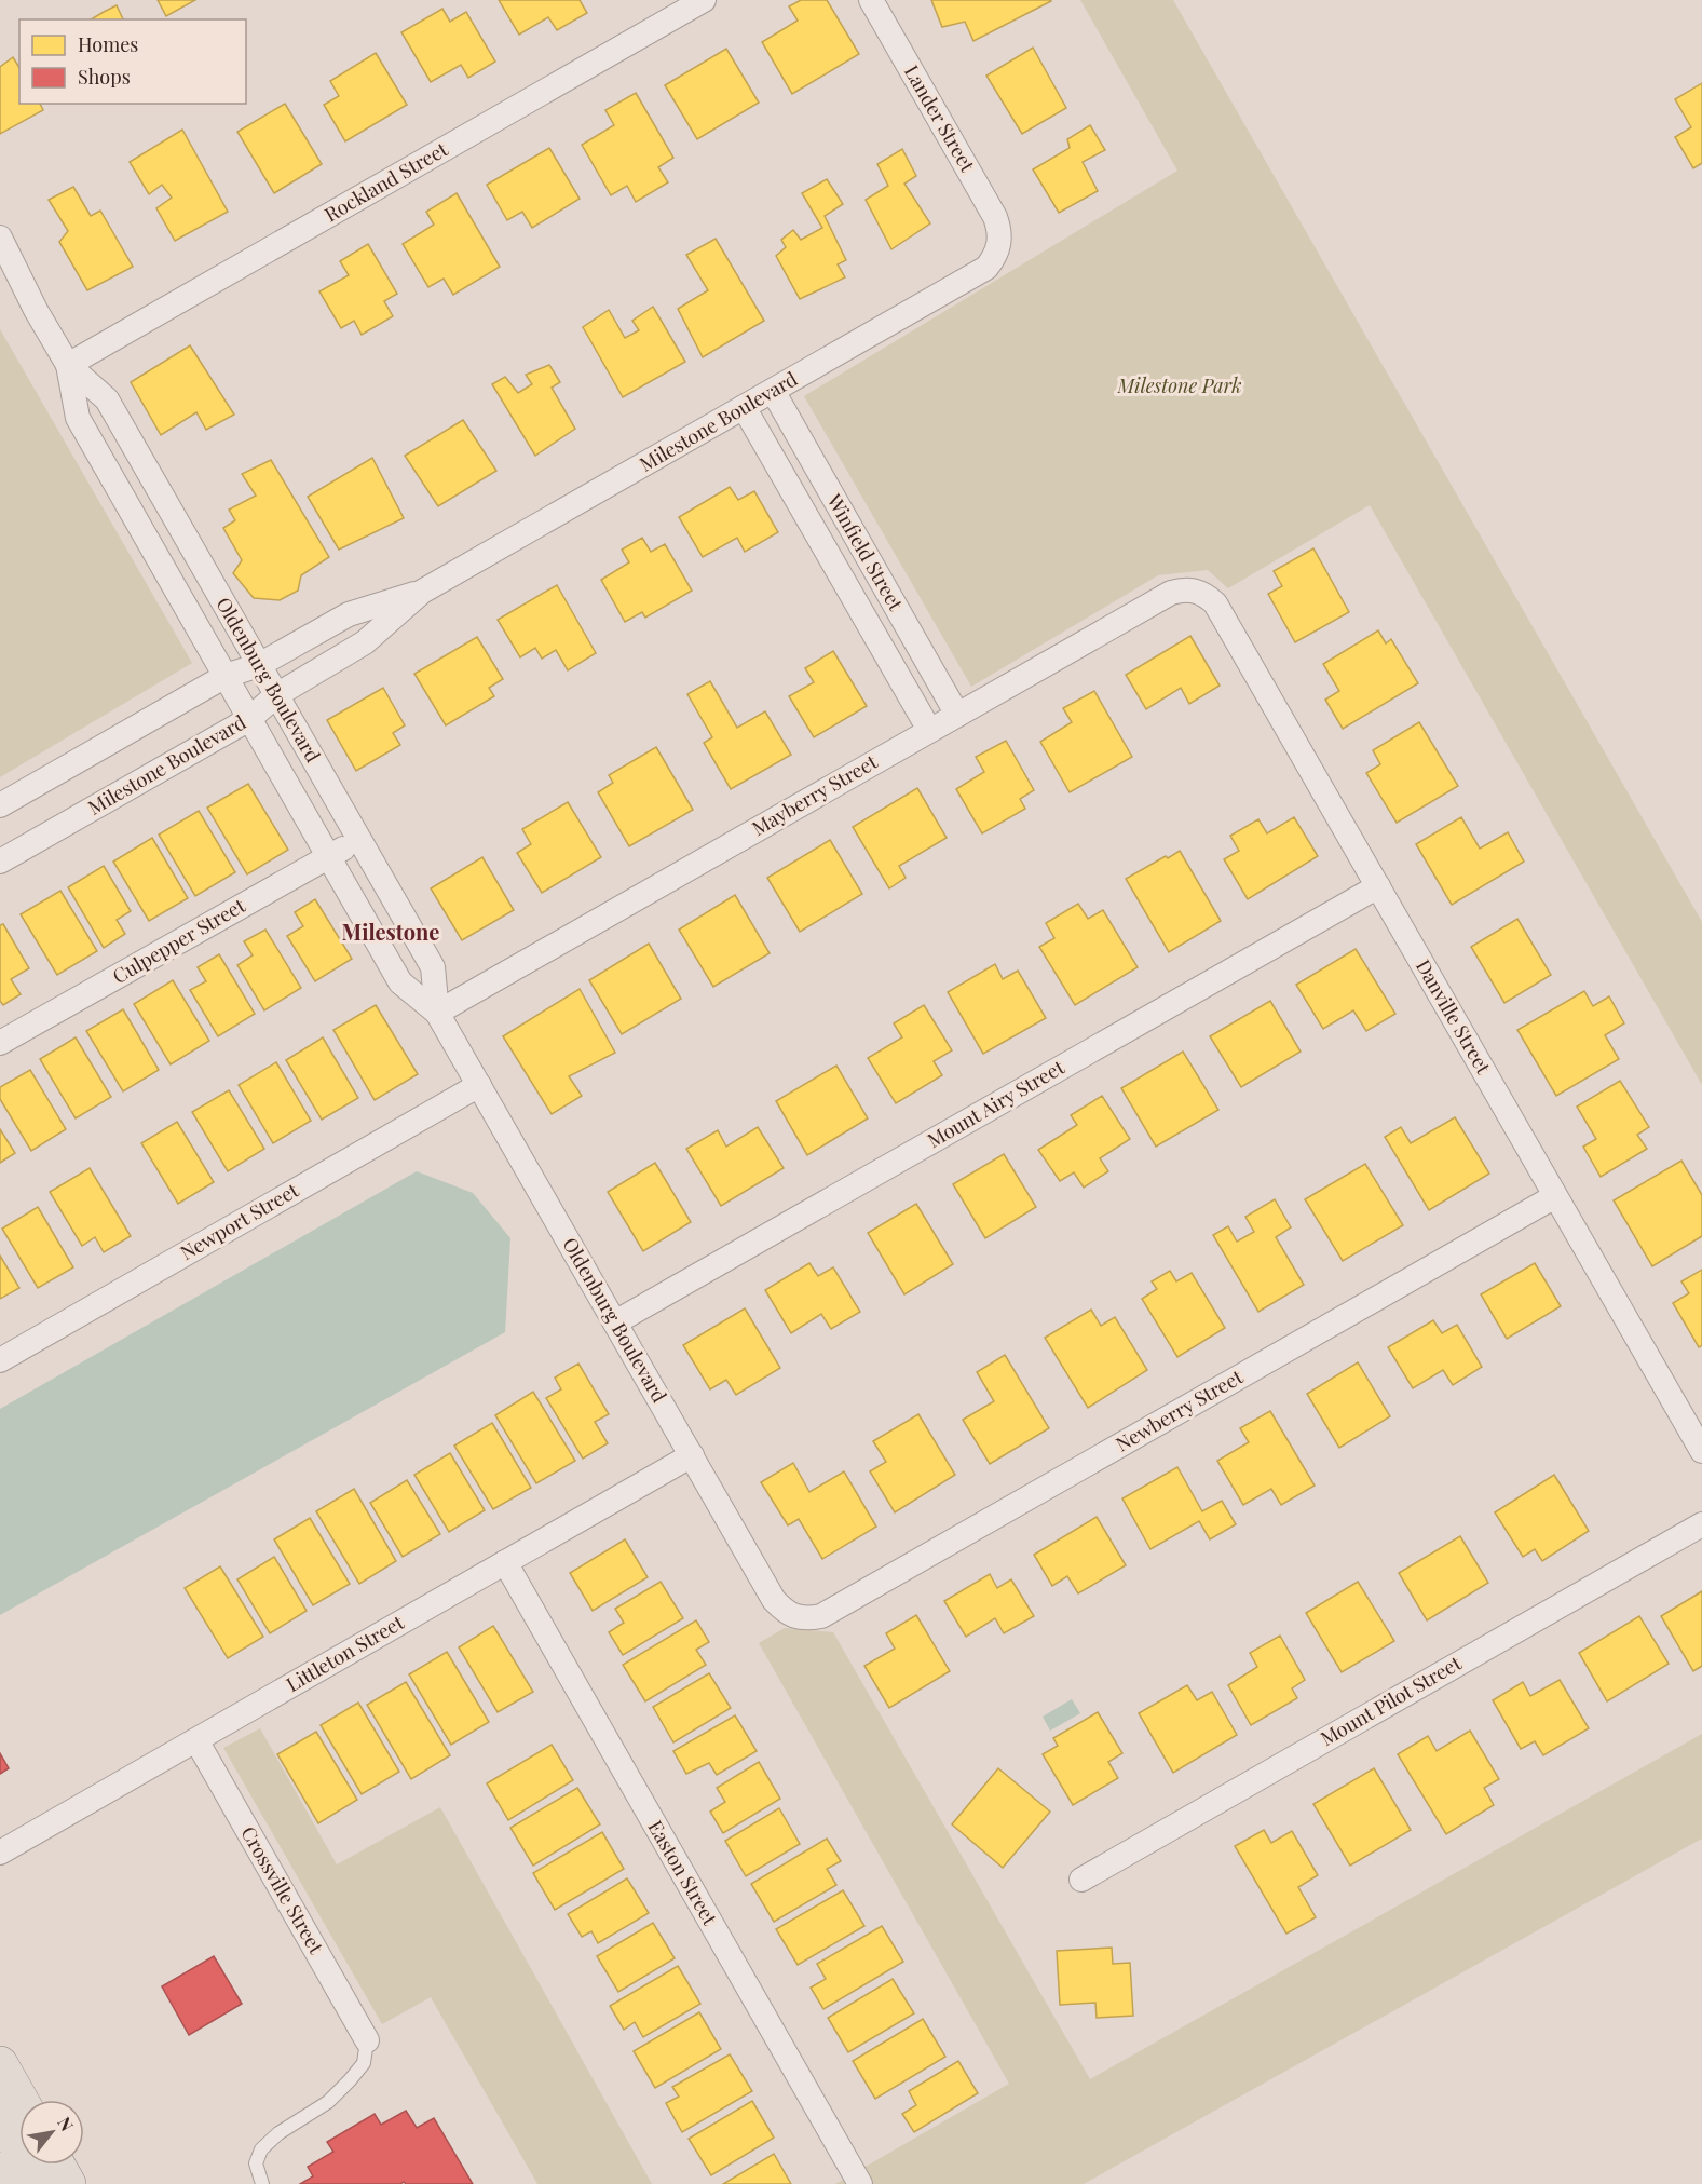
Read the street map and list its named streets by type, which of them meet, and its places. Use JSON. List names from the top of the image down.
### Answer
{
  "streets": {
    "street": [
      "Lander Street",
      "Rockland Street",
      "Milestone Boulevard",
      "Winfield Street",
      "Oldenburg Boulevard",
      "Mayberry Street",
      "Culpepper Street",
      "Danville Street",
      "Mount Airy Street",
      "Newport Street",
      "Newberry Street",
      "Littleton Street",
      "Mount Pilot Street",
      "Easton Street",
      "Crossville Street"
    ]
  },
  "crossings": [
    ["Lander Street", "Milestone Boulevard"],
    ["Rockland Street", "Oldenburg Boulevard"],
    ["Milestone Boulevard", "Winfield Street"],
    ["Milestone Boulevard", "Oldenburg Boulevard"],
    ["Winfield Street", "Mayberry Street"],
    ["Oldenburg Boulevard", "Mayberry Street"],
    ["Oldenburg Boulevard", "Culpepper Street"],
    ["Oldenburg Boulevard", "Mount Airy Street"],
    ["Oldenburg Boulevard", "Newport Street"],
    ["Oldenburg Boulevard", "Newberry Street"],
    ["Oldenburg Boulevard", "Littleton Street"],
    ["Mayberry Street", "Danville Street"],
    ["Danville Street", "Mount Airy Street"],
    ["Danville Street", "Newberry Street"],
    ["Littleton Street", "Easton Street"],
    ["Littleton Street", "Crossville Street"]
  ],
  "districts": ["Milestone"],
  "parks": ["Milestone Park"],
  "legend": ["Homes", "Shops"],
  "north": "top right"
}
